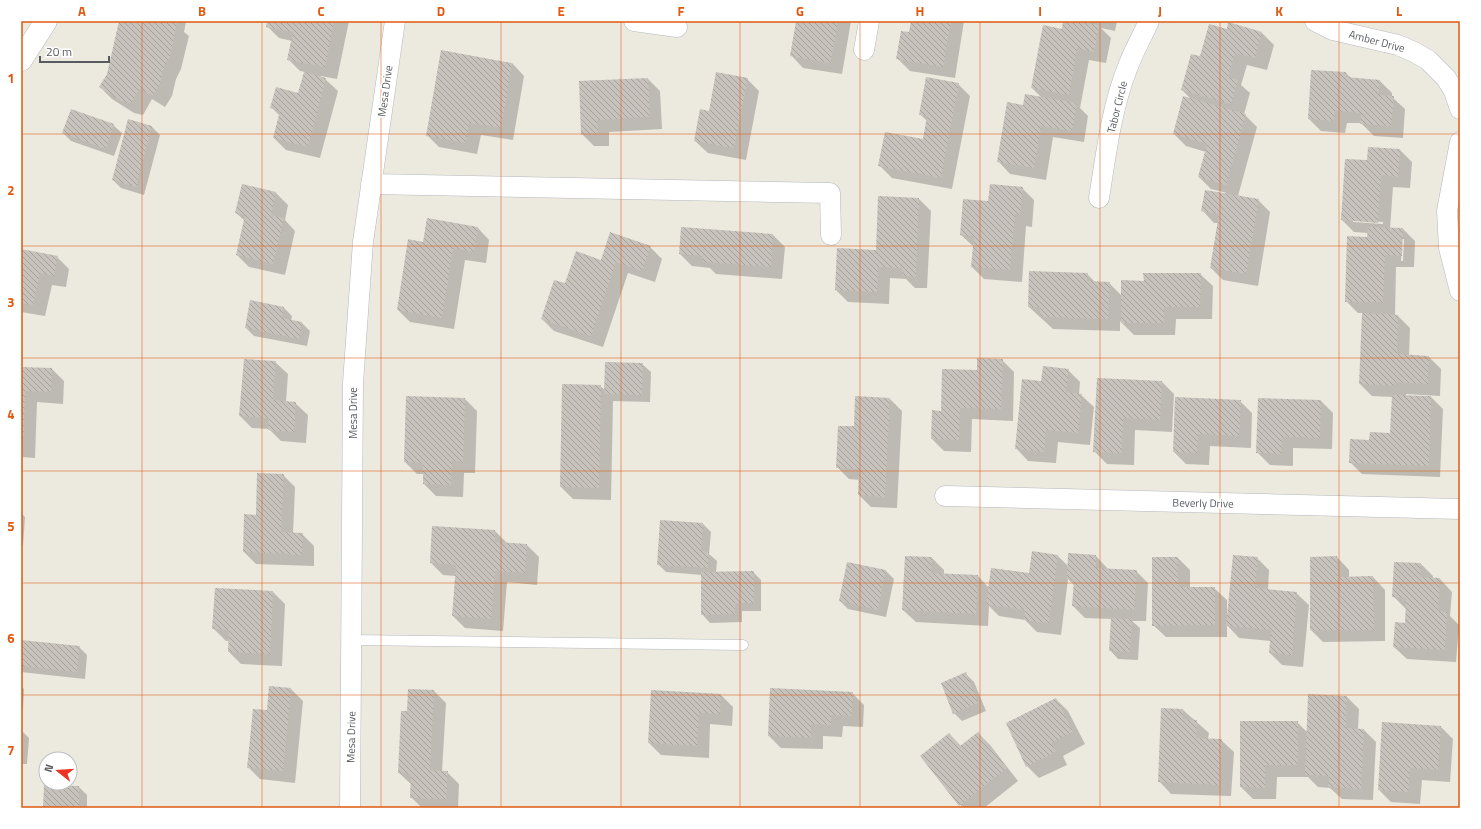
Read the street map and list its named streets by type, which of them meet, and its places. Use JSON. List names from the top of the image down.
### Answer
{
  "streets": {
    "street": [
      "Amber Drive",
      "Mesa Drive",
      "Tabor Circle",
      "Beverly Drive"
    ]
  },
  "scale_bar": "20 m",
  "north": "left",
  "grid": {
    "columns": [
      "A",
      "B",
      "C",
      "D",
      "E",
      "F",
      "G",
      "H",
      "I",
      "J",
      "K",
      "L"
    ],
    "rows": [
      "1",
      "2",
      "3",
      "4",
      "5",
      "6",
      "7"
    ]
  }
}
